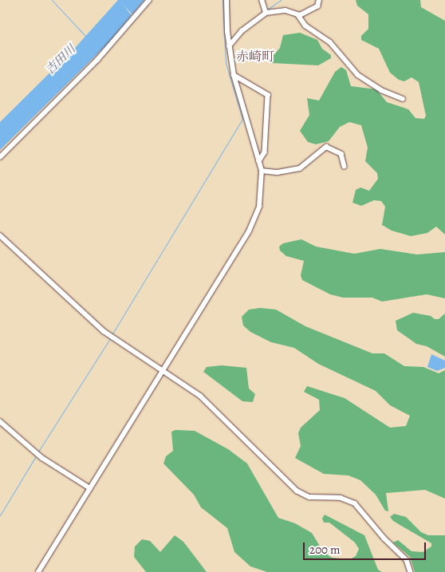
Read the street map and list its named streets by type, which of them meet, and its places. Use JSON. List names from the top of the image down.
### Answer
{
  "districts": ["赤崎町"],
  "water": ["吉田川"],
  "scale_bar": "200 m"
}
